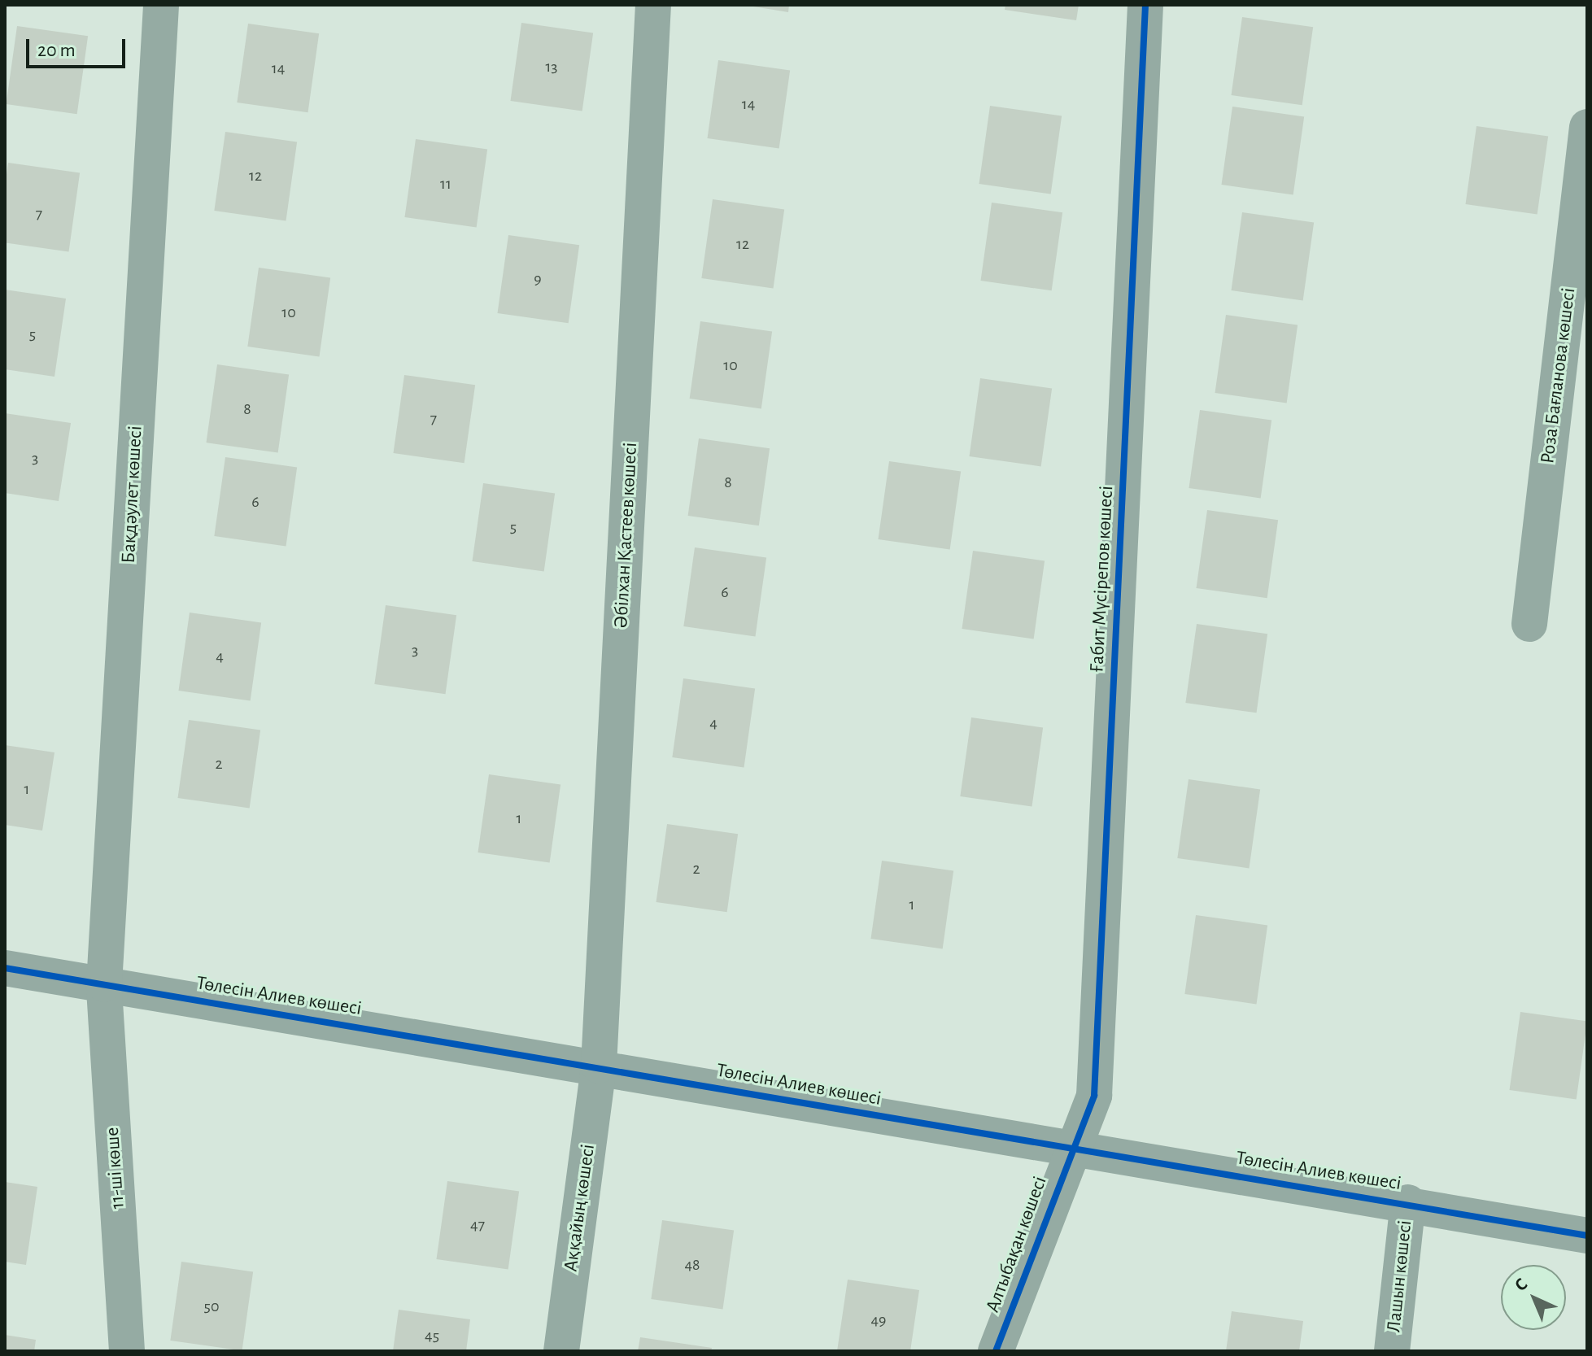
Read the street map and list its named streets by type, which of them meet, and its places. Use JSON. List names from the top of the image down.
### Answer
{
  "streets": {
    "street": [
      "Роза Бағланова көшесi",
      "Бақдәулет көшесi",
      "Әбілхан Қастеев көшесi",
      "Ғабит Мүсірепов көшесi",
      "Төлесін Алиев көшесі",
      "11-ші көше",
      "Аққайың көшесі",
      "Алтыбақан көшесі",
      "Лашын көшесі"
    ]
  },
  "crossings": [
    ["Бақдәулет көшесi", "Төлесін Алиев көшесі"],
    ["Бақдәулет көшесi", "11-ші көше"],
    ["Әбілхан Қастеев көшесi", "Төлесін Алиев көшесі"],
    ["Әбілхан Қастеев көшесi", "Аққайың көшесі"],
    ["Ғабит Мүсірепов көшесi", "Төлесін Алиев көшесі"],
    ["Ғабит Мүсірепов көшесi", "Алтыбақан көшесі"],
    ["Төлесін Алиев көшесі", "11-ші көше"],
    ["Төлесін Алиев көшесі", "Аққайың көшесі"],
    ["Төлесін Алиев көшесі", "Алтыбақан көшесі"],
    ["Төлесін Алиев көшесі", "Лашын көшесі"]
  ],
  "house_numbers": [
    "13",
    "14",
    "14",
    "12",
    "11",
    "7",
    "12",
    "9",
    "10",
    "5",
    "10",
    "8",
    "7",
    "3",
    "8",
    "6",
    "5",
    "6",
    "3",
    "4",
    "4",
    "2",
    "1",
    "1",
    "2",
    "1",
    "47",
    "48",
    "50",
    "49",
    "45"
  ],
  "scale_bar": "20 m",
  "north": "top left"
}
